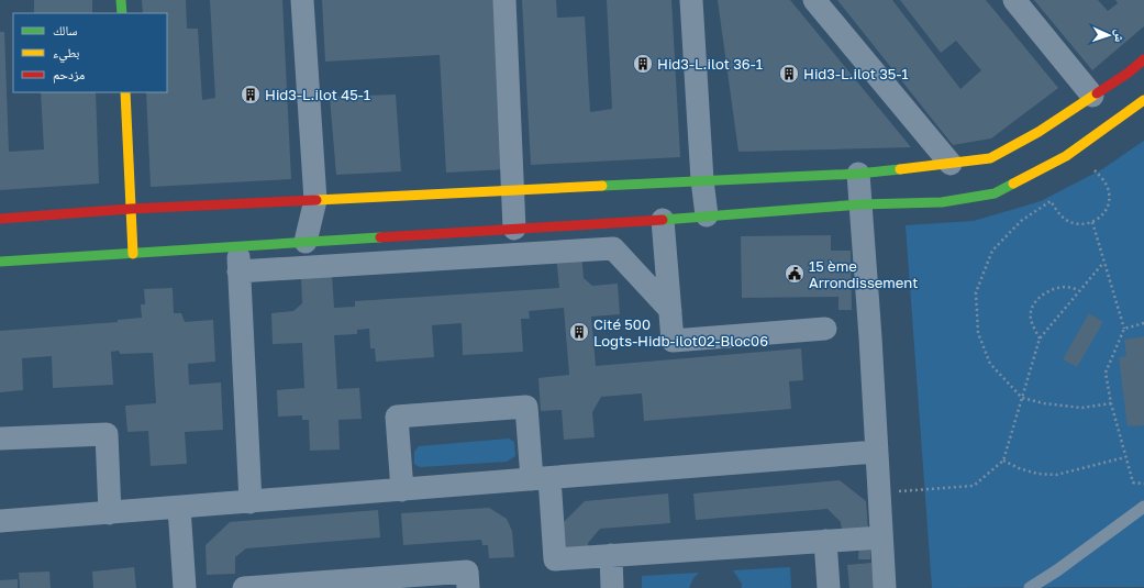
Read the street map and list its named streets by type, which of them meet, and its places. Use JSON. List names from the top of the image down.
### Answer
{
  "places": {
    "building": [
      "Hid3-L.ilot 36-1",
      "Hid3-L.ilot 35-1",
      "Hid3-L.ilot 45-1",
      "Cité 500 Logts-Hidb-ilot02-Bloc06"
    ],
    "public building": ["15 ème Arrondissement"]
  },
  "legend": ["سالك", "بطيء", "مزدحم"],
  "north": "right"
}
